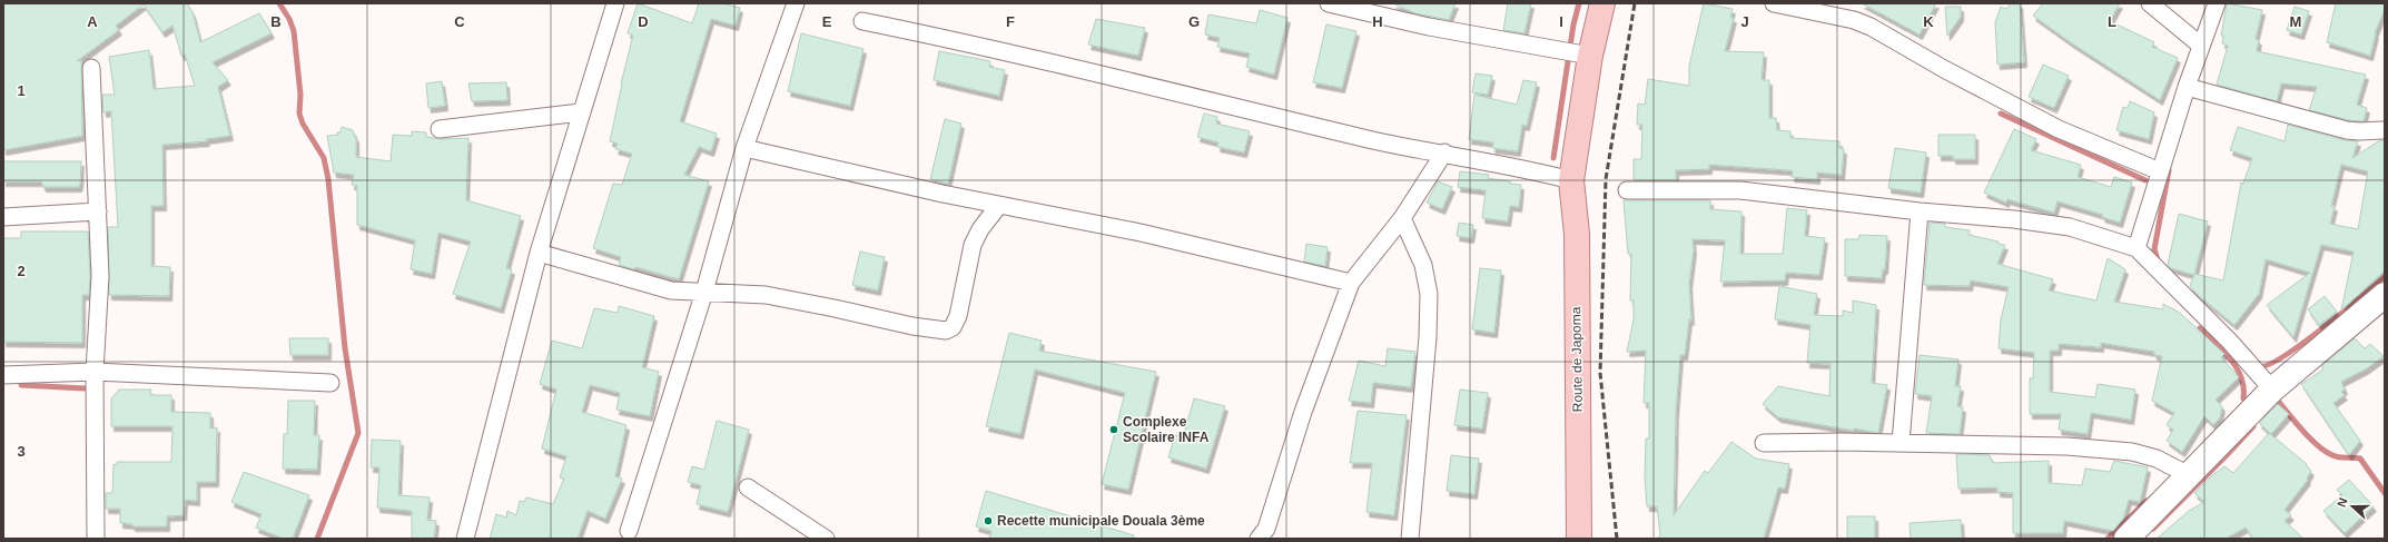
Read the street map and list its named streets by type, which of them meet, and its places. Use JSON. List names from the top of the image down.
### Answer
{
  "streets": {
    "main road": ["Route de Japoma"]
  },
  "places": ["Complexe Scolaire INFA", "Recette municipale Douala 3ème"],
  "north": "left",
  "grid": {
    "columns": [
      "A",
      "B",
      "C",
      "D",
      "E",
      "F",
      "G",
      "H",
      "I",
      "J",
      "K",
      "L",
      "M"
    ],
    "rows": ["1", "2", "3"]
  }
}
